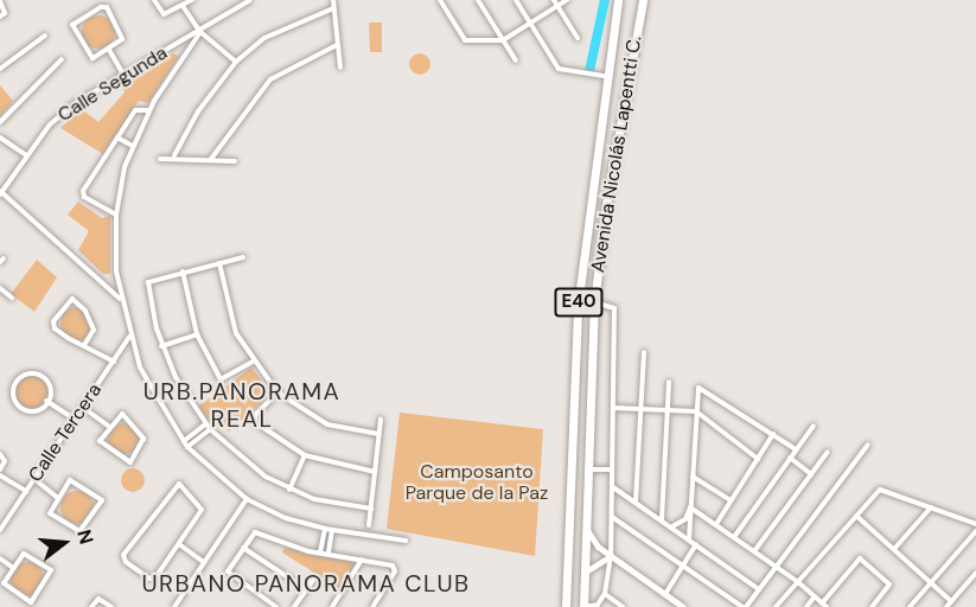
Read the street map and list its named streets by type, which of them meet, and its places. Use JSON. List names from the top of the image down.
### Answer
{
  "streets": {
    "highway": ["Avenida Nicolás Lapentti C.", "E40"],
    "street": ["Calle Segunda", "Calle Tercera"]
  },
  "districts": ["URB.PANORAMA REAL", "URBANO PANORAMA CLUB"],
  "parks": ["Camposanto Parque de la Paz"],
  "north": "right"
}
